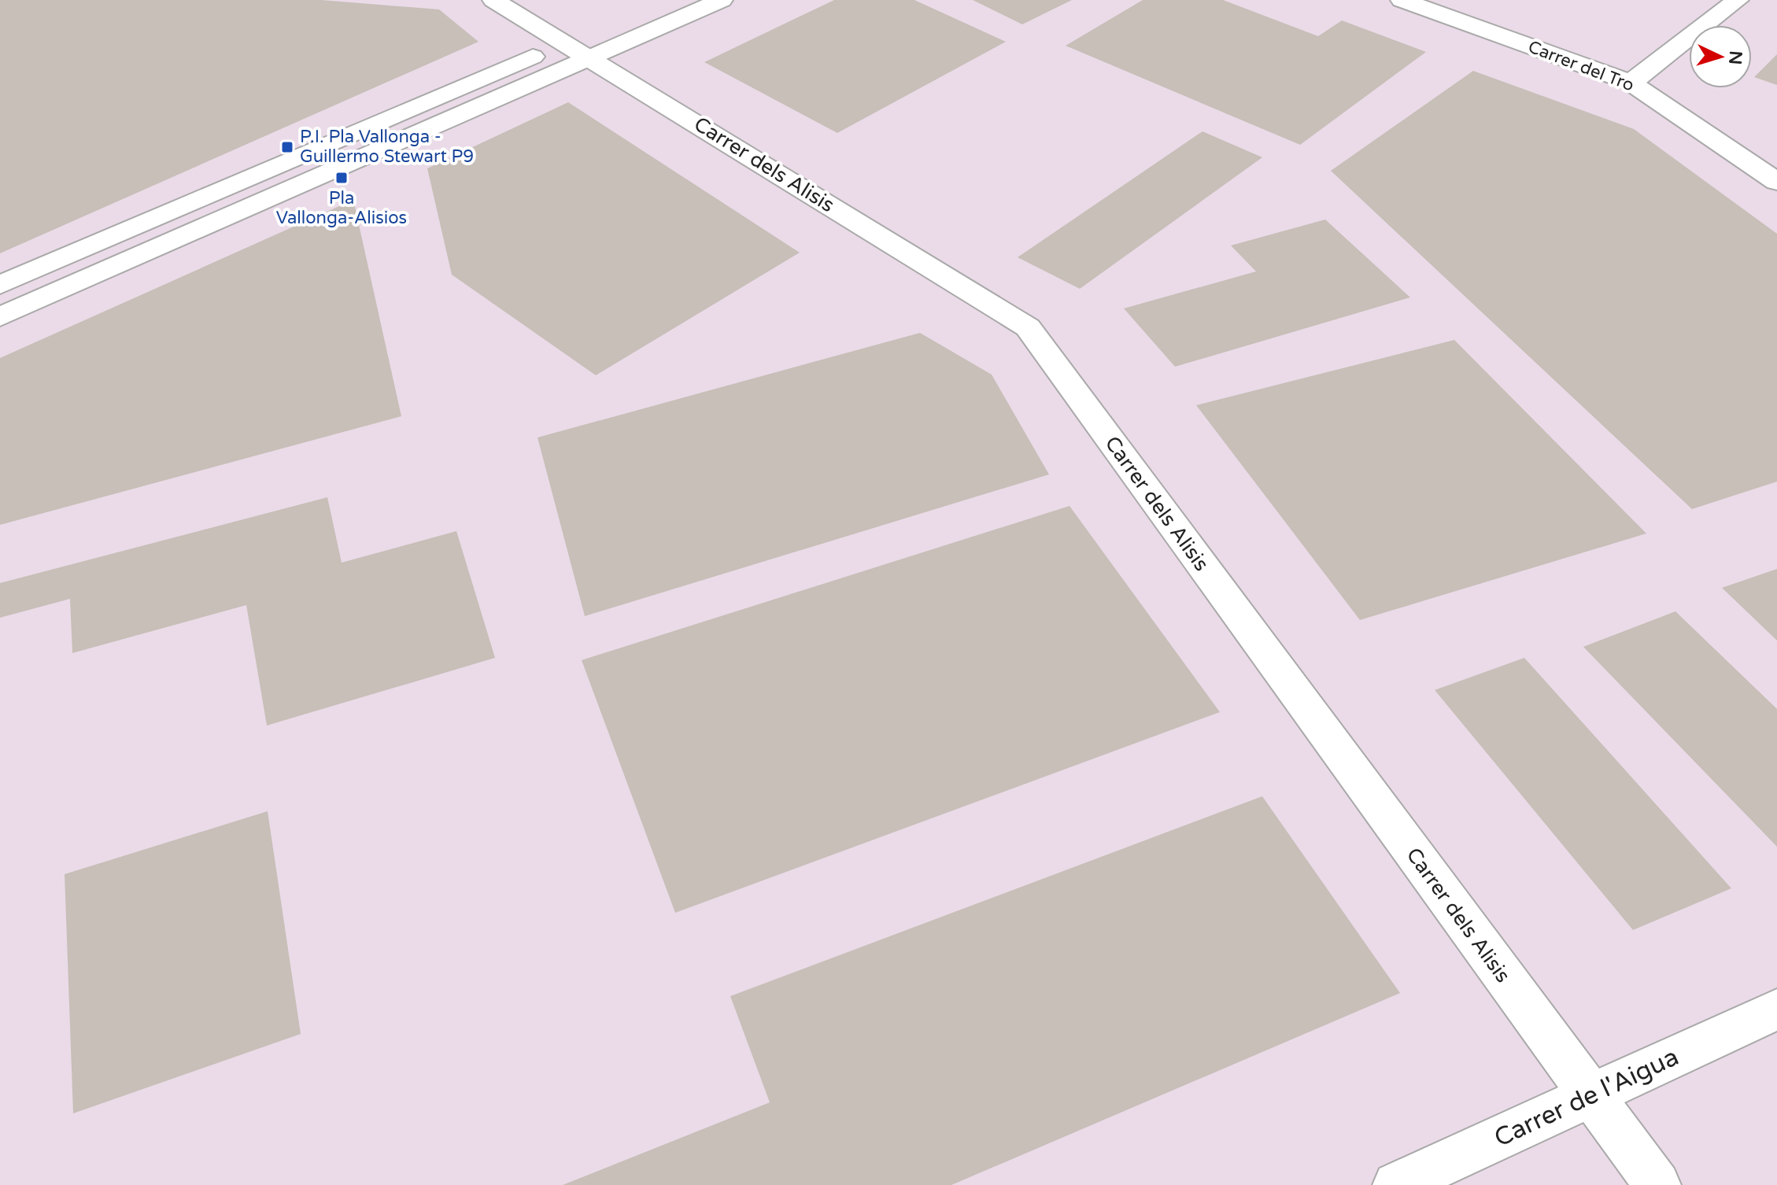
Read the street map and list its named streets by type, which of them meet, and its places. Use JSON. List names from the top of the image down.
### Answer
{
  "streets": {
    "street": ["Carrer del Tro", "Carrer dels Alisis", "Carrer de l'Aigua"]
  },
  "crossings": [
    ["Carrer dels Alisis", "Carrer de l'Aigua"]
  ],
  "places": {
    "transit": ["P.I. Pla Vallonga - Guillermo Stewart P9", "Pla Vallonga-Alisios"]
  },
  "north": "right"
}
